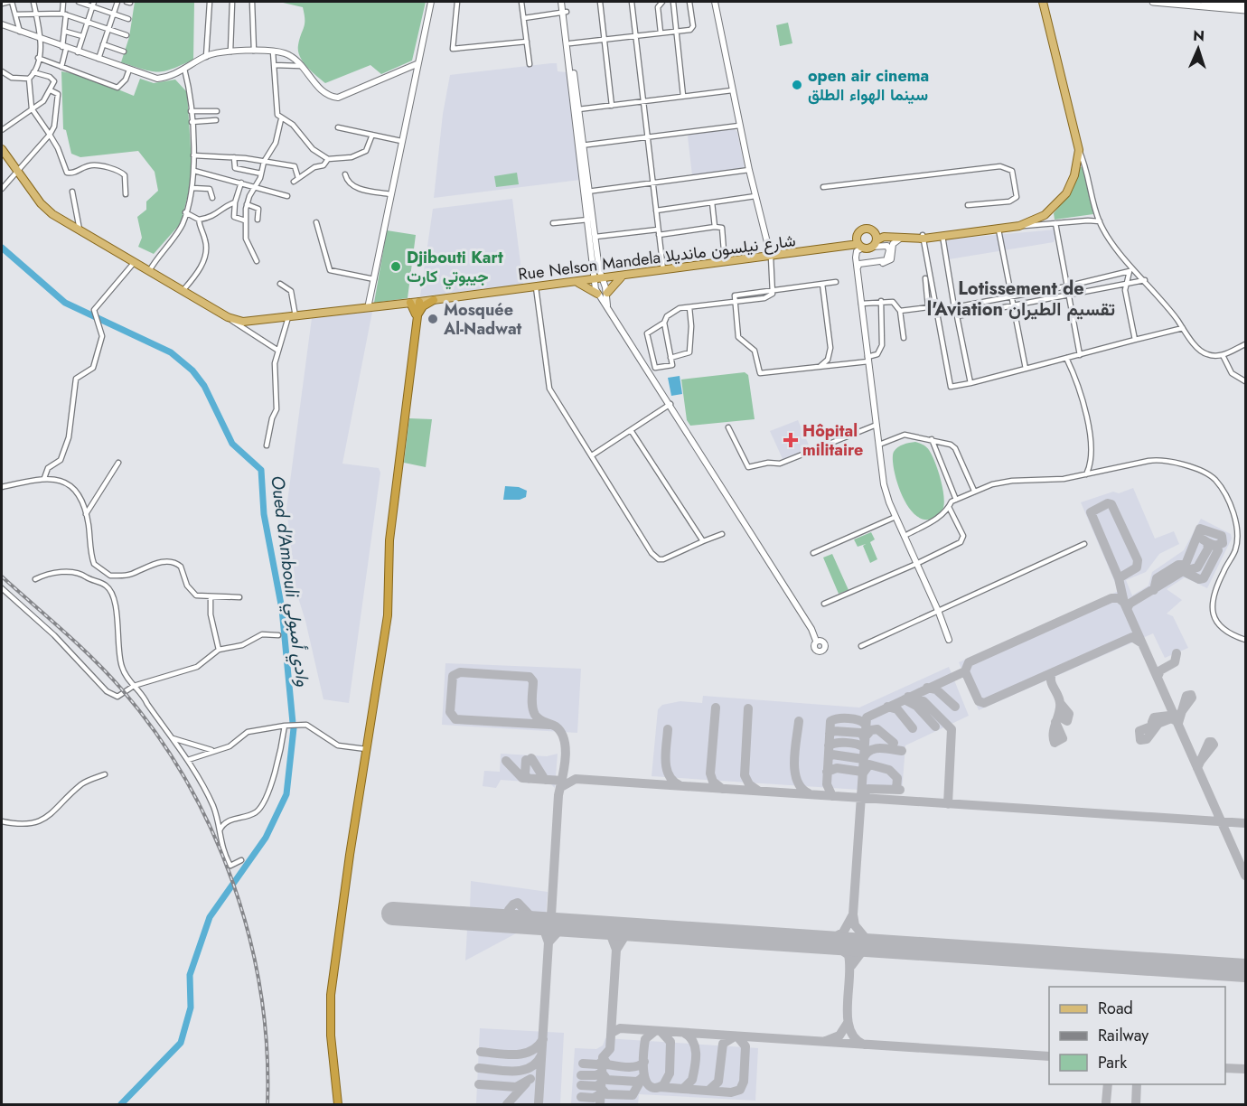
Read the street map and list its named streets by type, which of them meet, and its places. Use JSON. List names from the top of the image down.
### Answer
{
  "streets": {
    "main road": ["Rue Nelson Mandela شارع نيلسون مانديلا"]
  },
  "districts": ["Lotissement de l'Aviation تقسيم الطيران"],
  "water": ["Oued d'Ambouli وادي أمبولي"],
  "places": {
    "other": ["open air cinema سينما الهواء الطلق", "Djibouti Kart جيبوتي كارت", "Mosquée Al-Nadwat"],
    "health": ["Hôpital militaire"]
  },
  "legend": ["Road", "Railway", "Park"],
  "north": "top"
}
